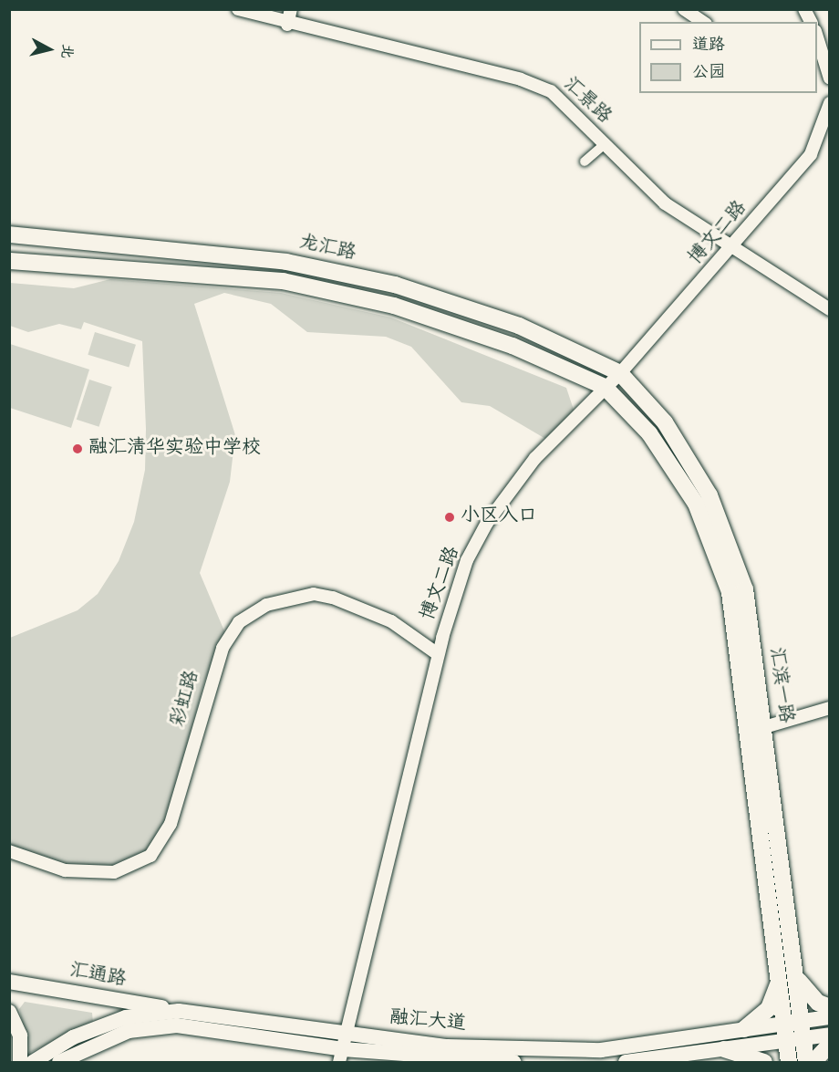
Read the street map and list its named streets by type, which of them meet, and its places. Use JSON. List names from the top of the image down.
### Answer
{
  "streets": {
    "main road": [
      "龙汇路",
      "汇滨一路",
      "汇通路",
      "融汇大道"
    ],
    "street": ["汇景路", "博文二路", "彩虹路"]
  },
  "crossings": [
    ["汇景路", "博文二路"],
    ["博文二路", "龙汇路"],
    ["博文二路", "汇滨一路"],
    ["博文二路", "彩虹路"],
    ["博文二路", "融汇大道"],
    ["龙汇路", "汇滨一路"],
    ["汇滨一路", "融汇大道"],
    ["汇通路", "融汇大道"]
  ],
  "places": ["融汇清华实验中学校", "小区入口"],
  "legend": ["道路", "公园"],
  "north": "right"
}
